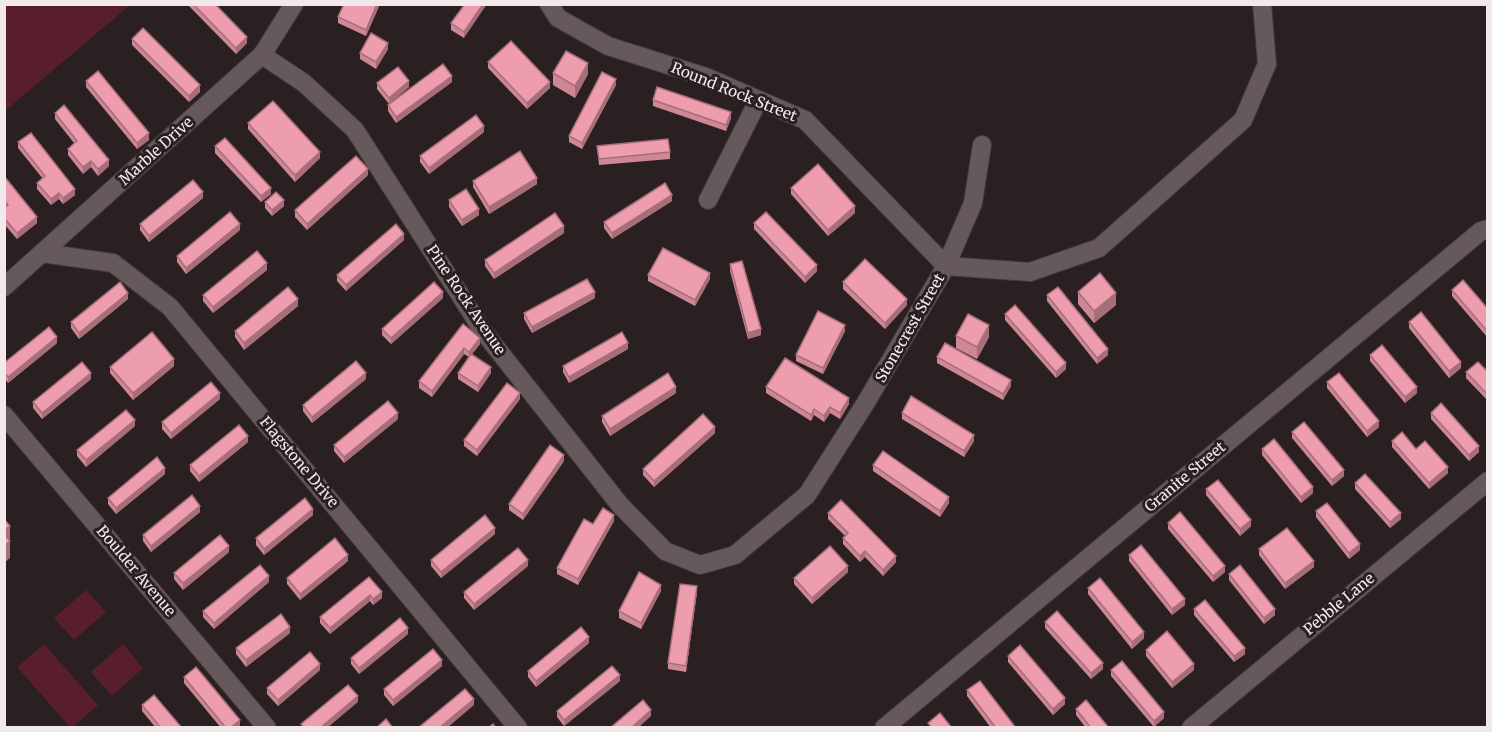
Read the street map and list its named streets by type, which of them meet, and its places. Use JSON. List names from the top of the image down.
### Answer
{
  "streets": {
    "street": [
      "Round Rock Street",
      "Marble Drive",
      "Pine Rock Avenue",
      "Stonecrest Street",
      "Flagstone Drive",
      "Granite Street",
      "Boulder Avenue",
      "Pebble Lane"
    ]
  },
  "crossings": [
    ["Round Rock Street", "Stonecrest Street"],
    ["Marble Drive", "Pine Rock Avenue"],
    ["Marble Drive", "Flagstone Drive"],
    ["Pine Rock Avenue", "Stonecrest Street"]
  ]
}
